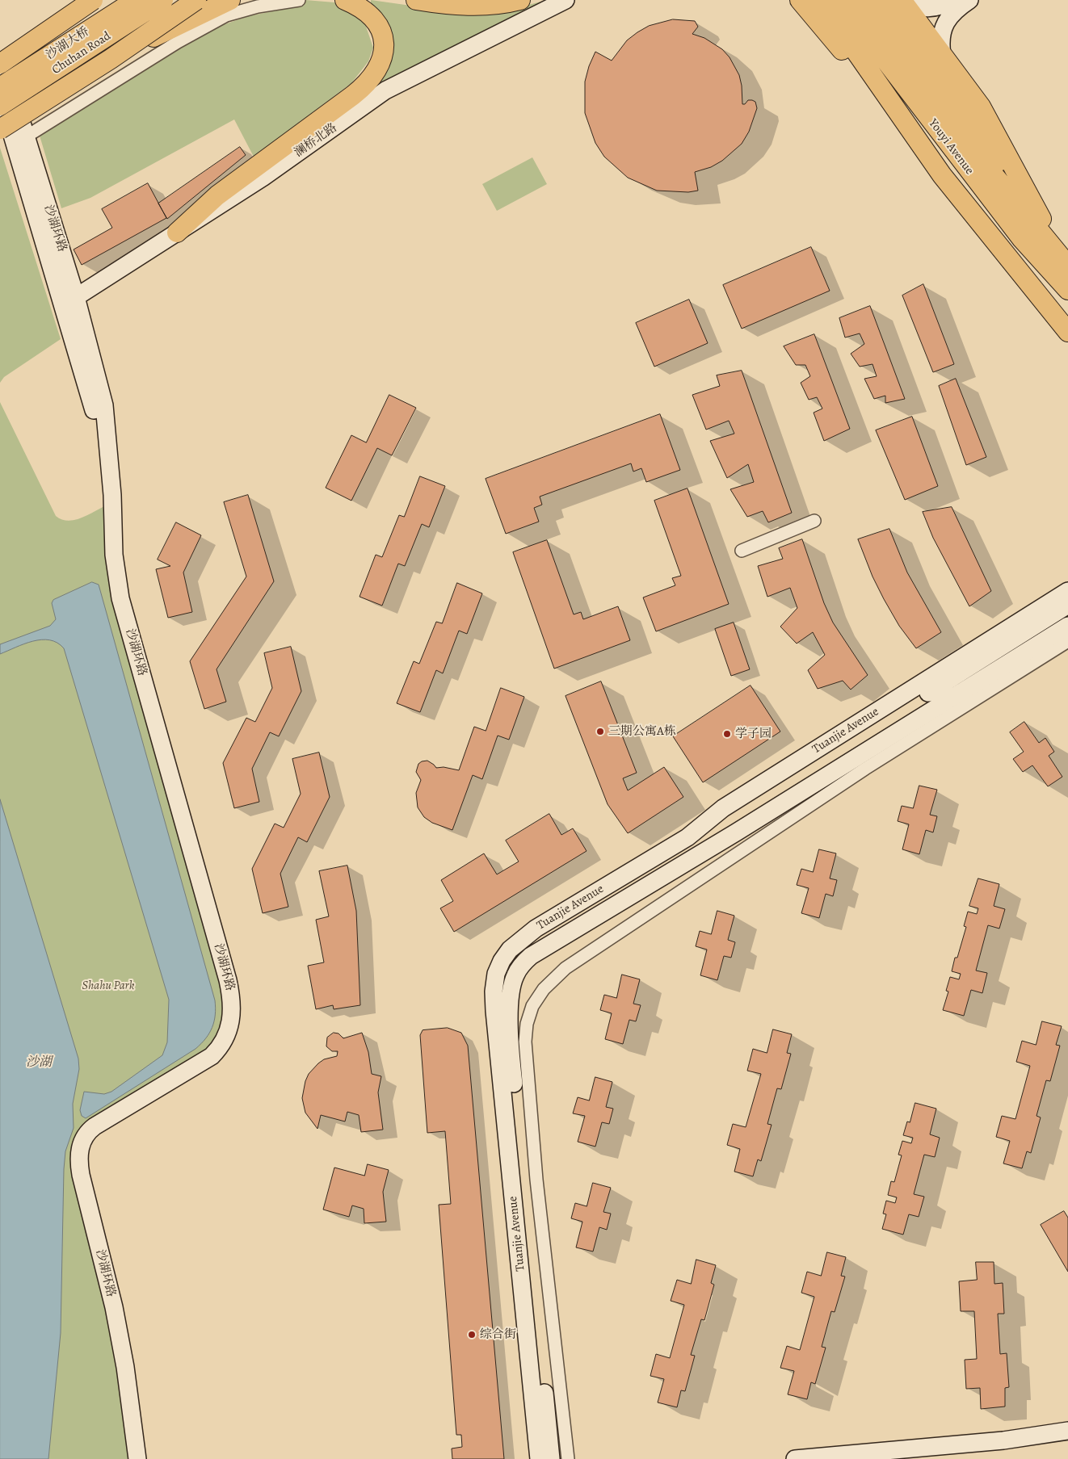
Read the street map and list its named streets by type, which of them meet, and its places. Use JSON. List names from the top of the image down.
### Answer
{
  "streets": {
    "main road": [
      "沙湖大桥",
      "Chuhan Road",
      "澜桥北路",
      "Youyi Avenue",
      "沙湖环路",
      "Tuanjie Avenue"
    ]
  },
  "crossings": [
    ["澜桥北路", "沙湖环路"]
  ],
  "water": ["沙湖"],
  "parks": ["Shahu Park"],
  "places": ["三期公寓A栋", "学子园", "综合街"]
}
